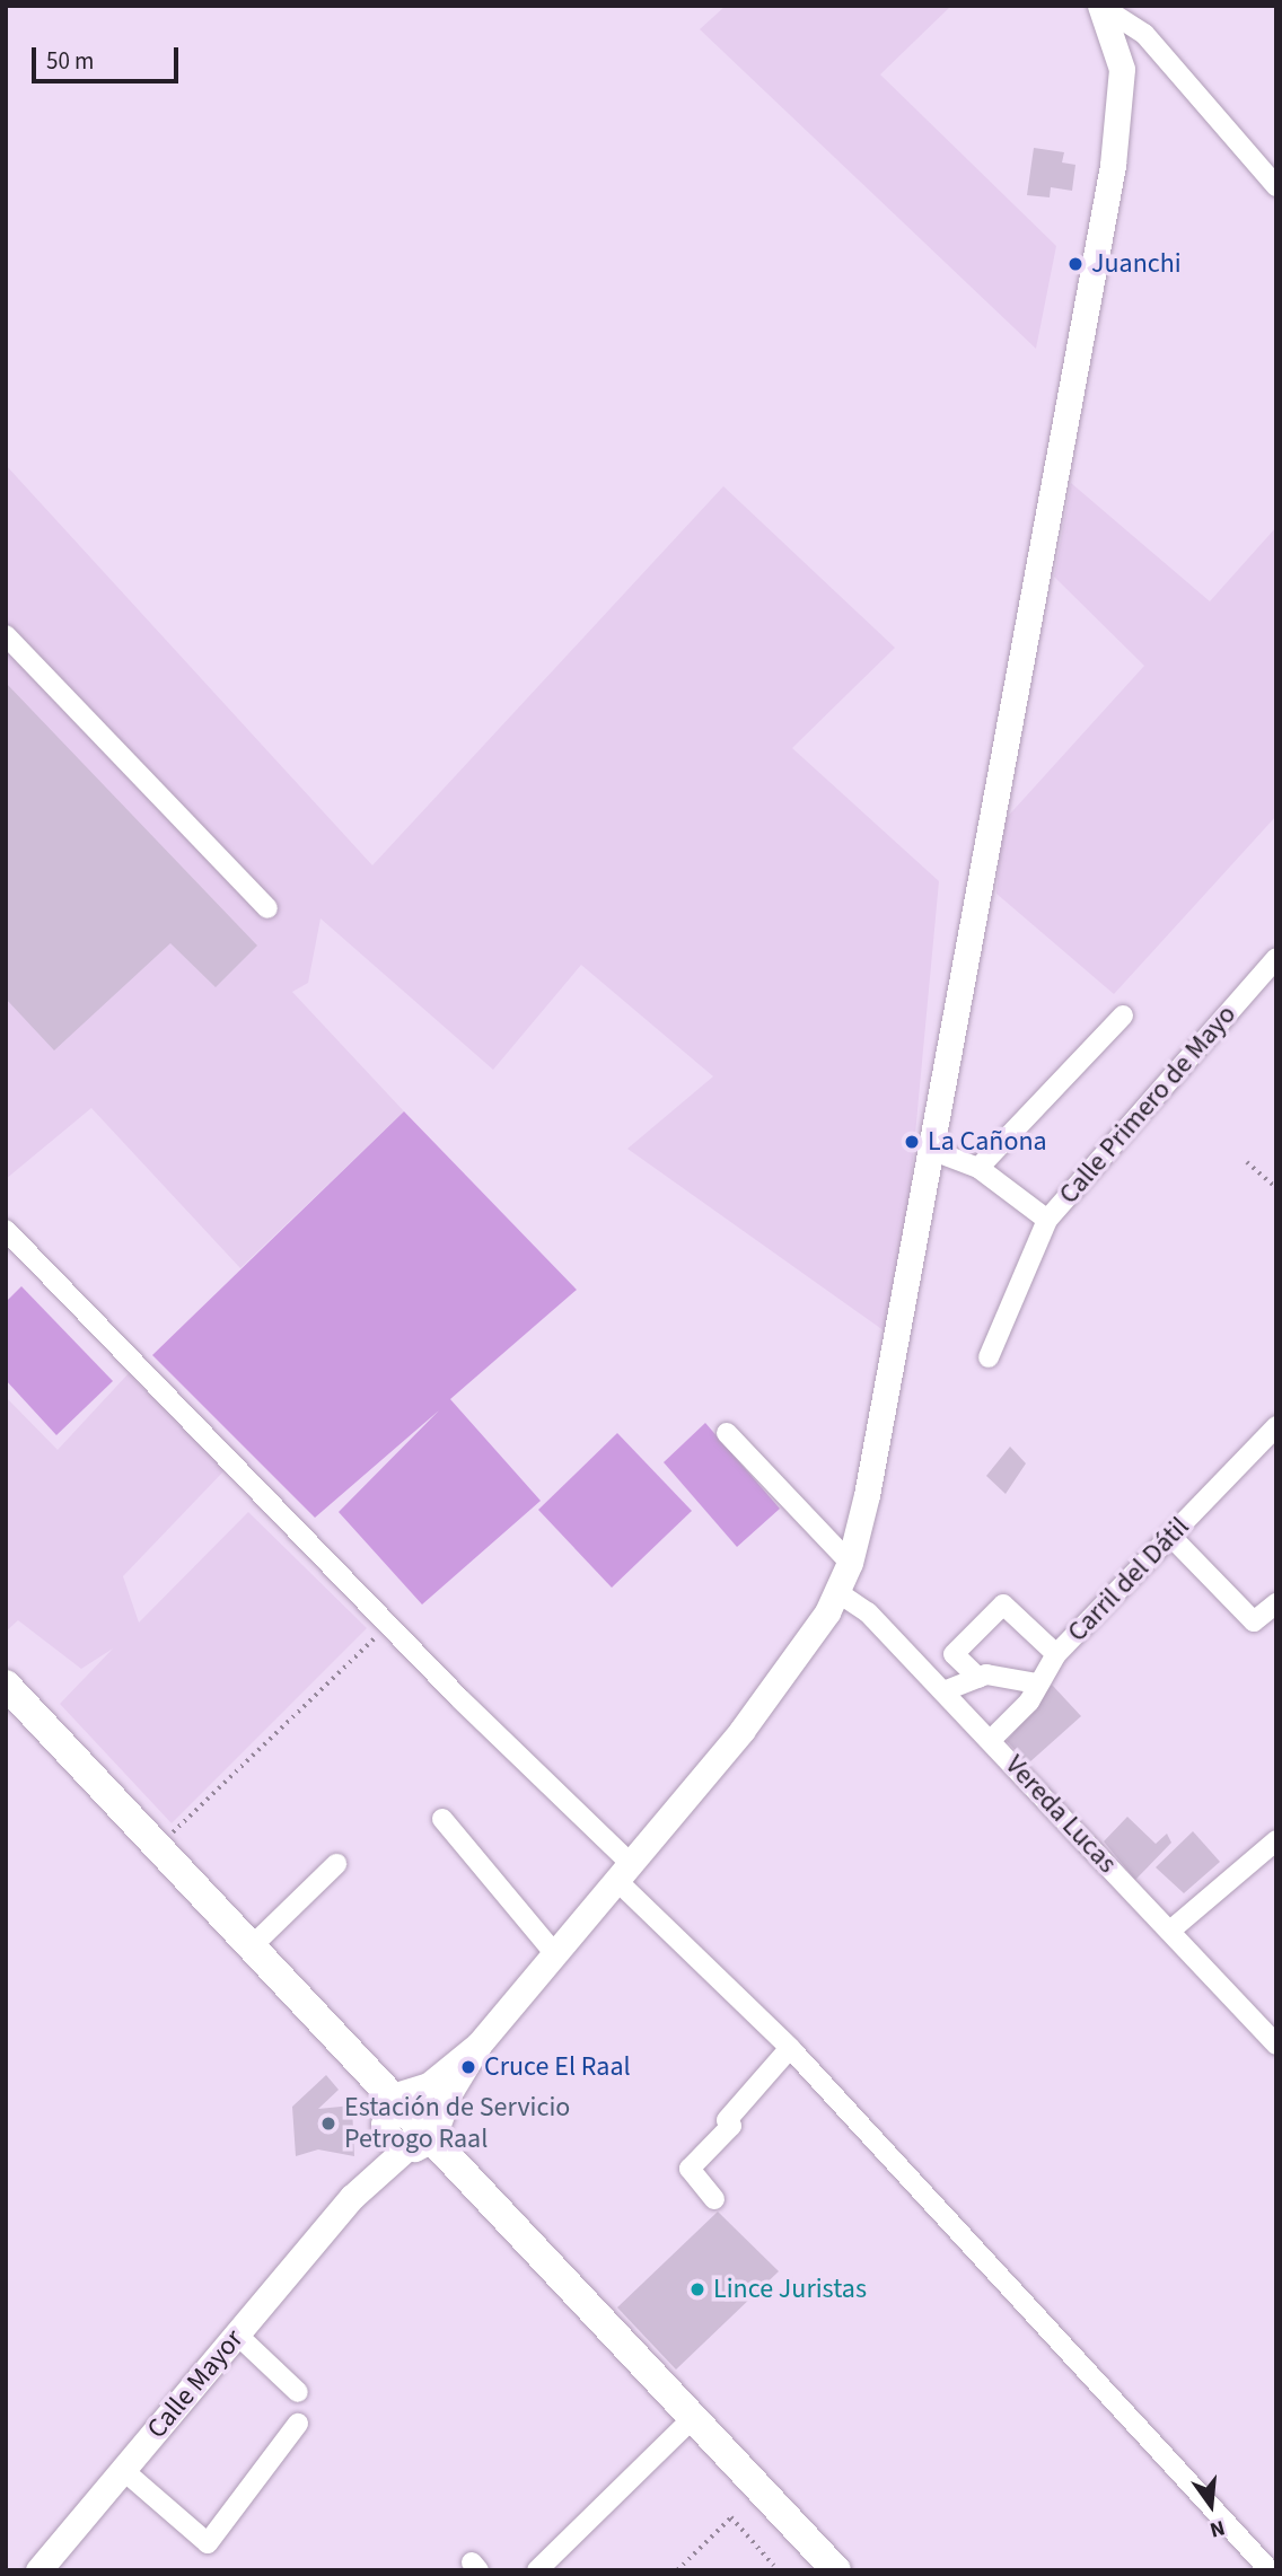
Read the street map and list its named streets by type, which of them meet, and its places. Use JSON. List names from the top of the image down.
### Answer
{
  "streets": {
    "main road": ["Calle Mayor"],
    "street": ["Calle Primero de Mayo", "Carril del Dátil", "Vereda Lucas"]
  },
  "crossings": [
    ["Carril del Dátil", "Vereda Lucas"]
  ],
  "places": [
    "Juanchi",
    "La Cañona",
    "Cruce El Raal",
    "Estación de Servicio Petrogo Raal",
    "Lince Juristas"
  ],
  "scale_bar": "50 m",
  "north": "bottom"
}
